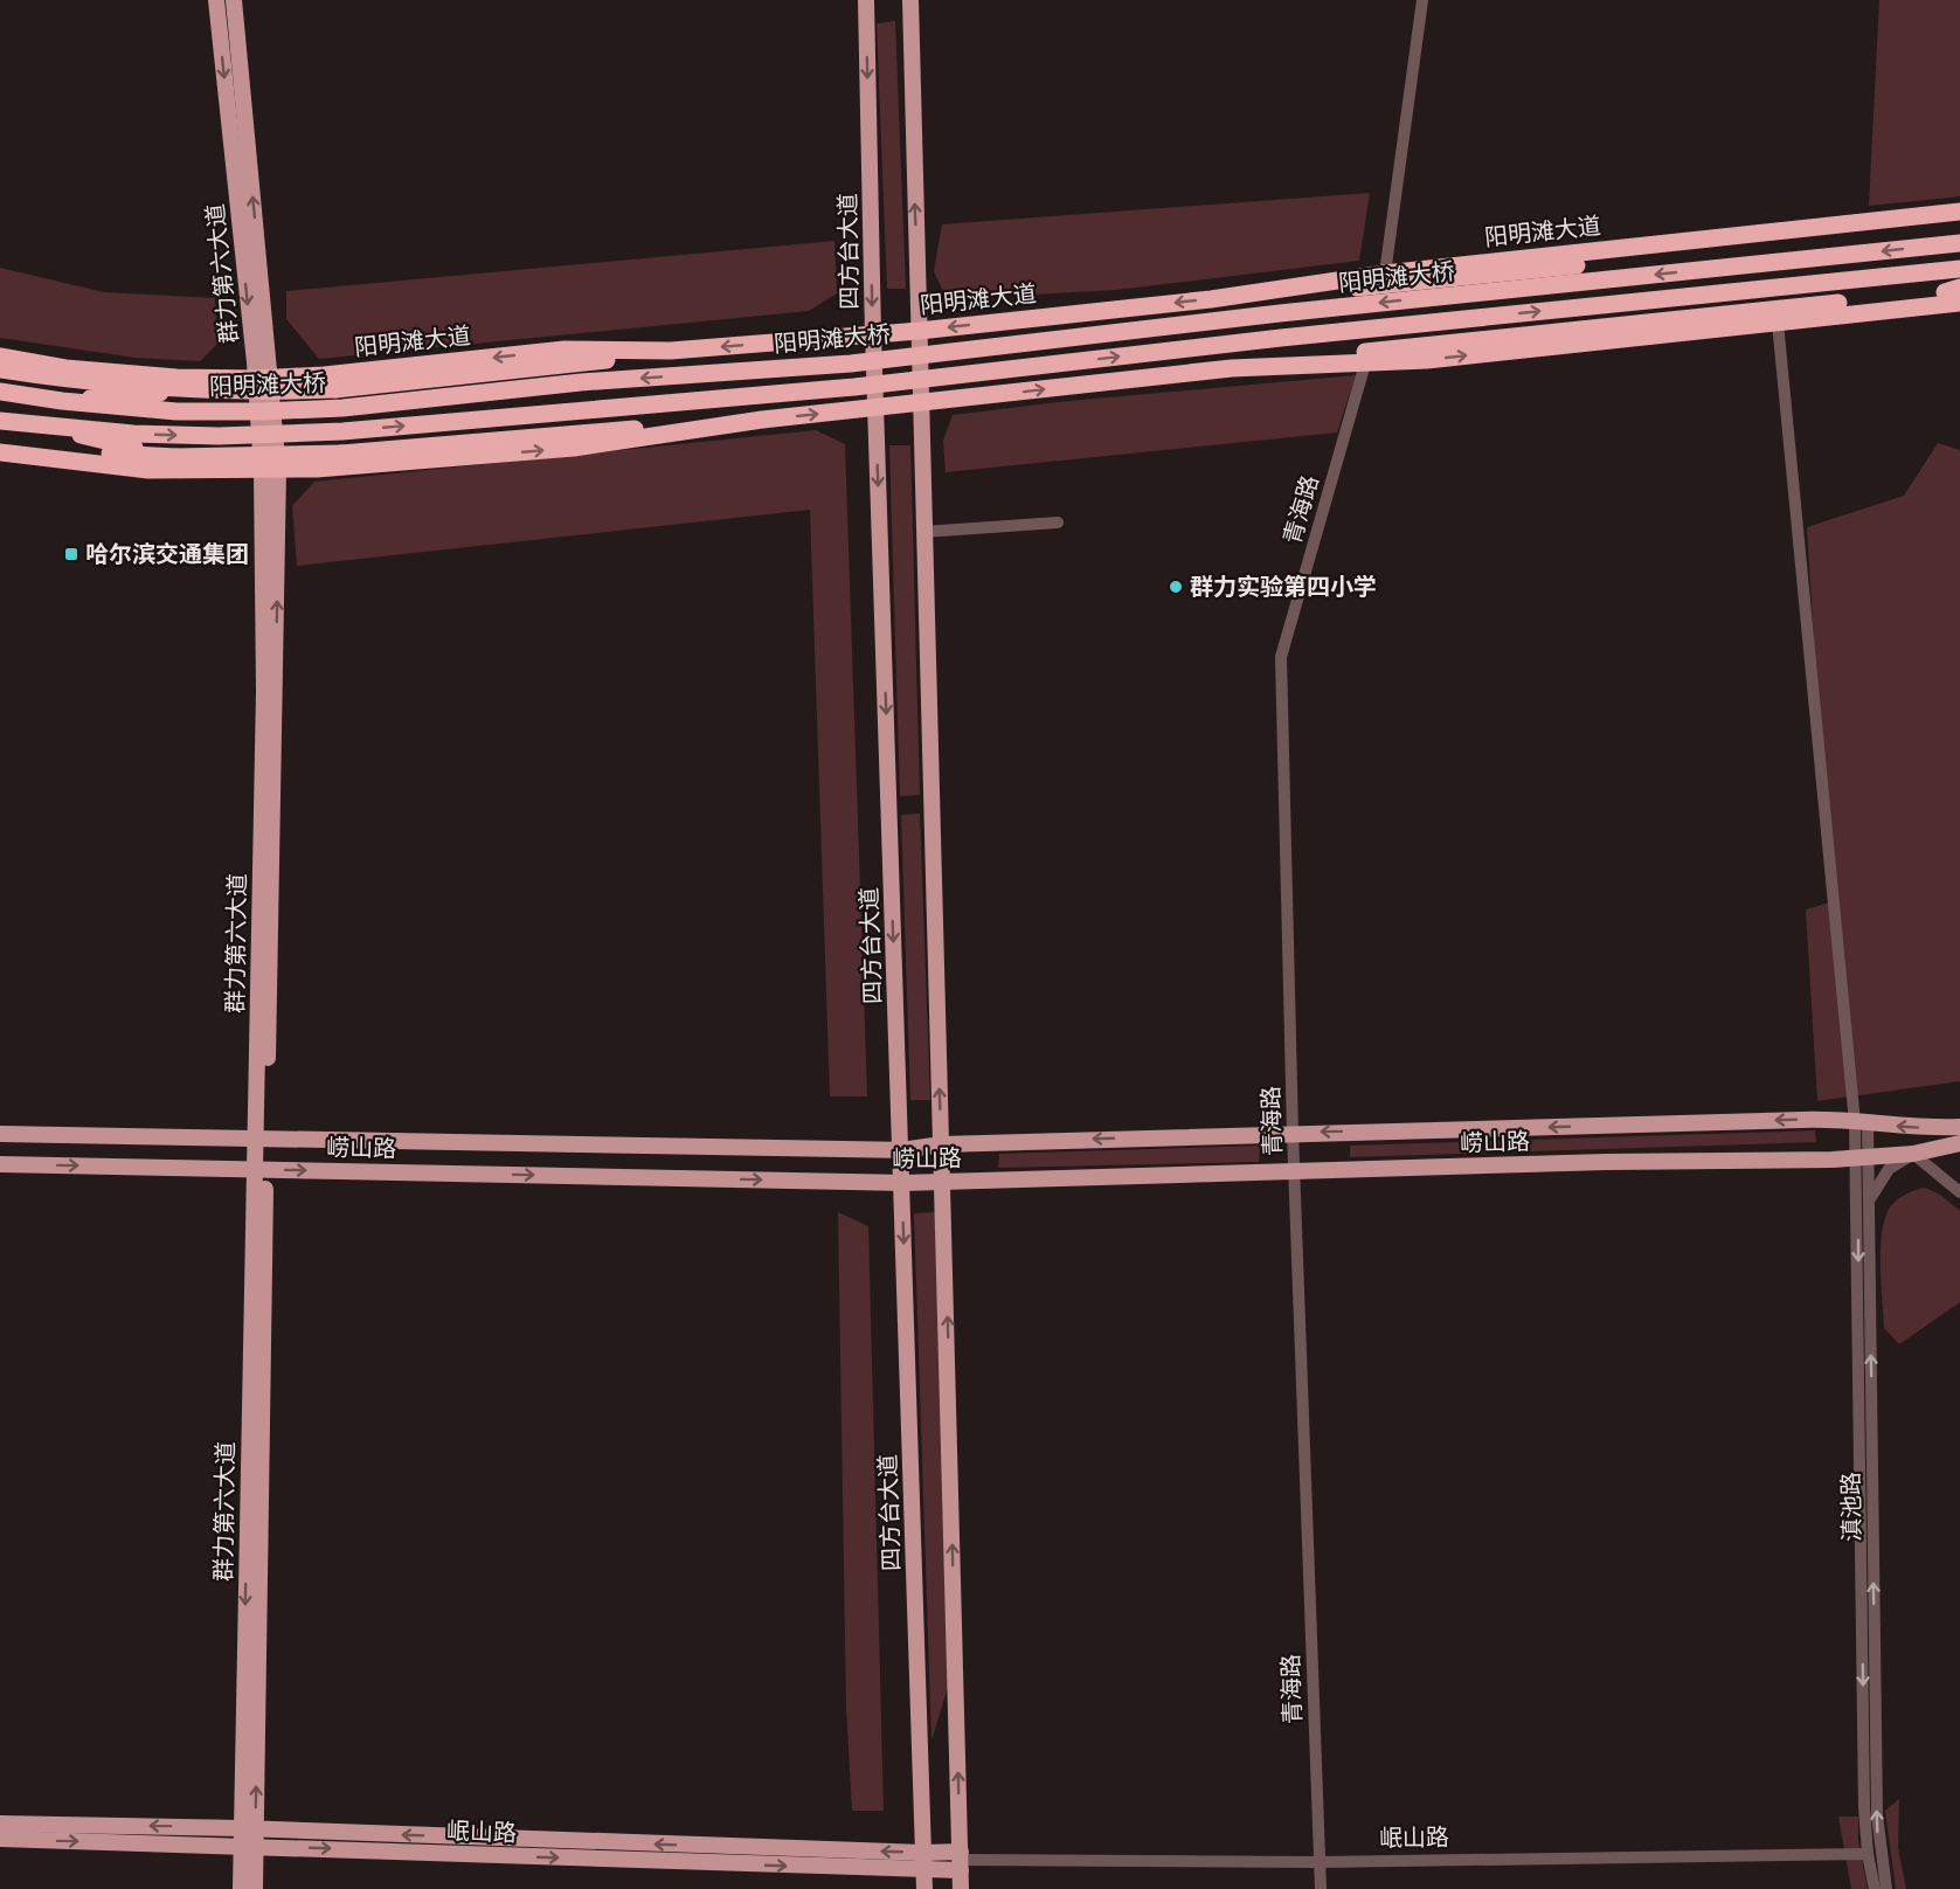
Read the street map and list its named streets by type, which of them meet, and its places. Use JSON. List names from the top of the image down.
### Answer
{
  "streets": {
    "highway": ["阳明滩大道", "阳明滩大桥"],
    "main road": [
      "四方台大道",
      "群力第六大道",
      "崂山路",
      "岷山路"
    ],
    "street": ["青海路", "滇池路"]
  },
  "crossings": [
    ["阳明滩大道", "四方台大道"],
    ["阳明滩大道", "群力第六大道"],
    ["四方台大道", "崂山路"],
    ["四方台大道", "岷山路"],
    ["群力第六大道", "崂山路"],
    ["群力第六大道", "岷山路"],
    ["青海路", "崂山路"],
    ["青海路", "岷山路"],
    ["崂山路", "滇池路"],
    ["滇池路", "岷山路"]
  ],
  "places": {
    "transit": ["哈尔滨交通集团"],
    "other": ["群力实验第四小学"]
  }
}
